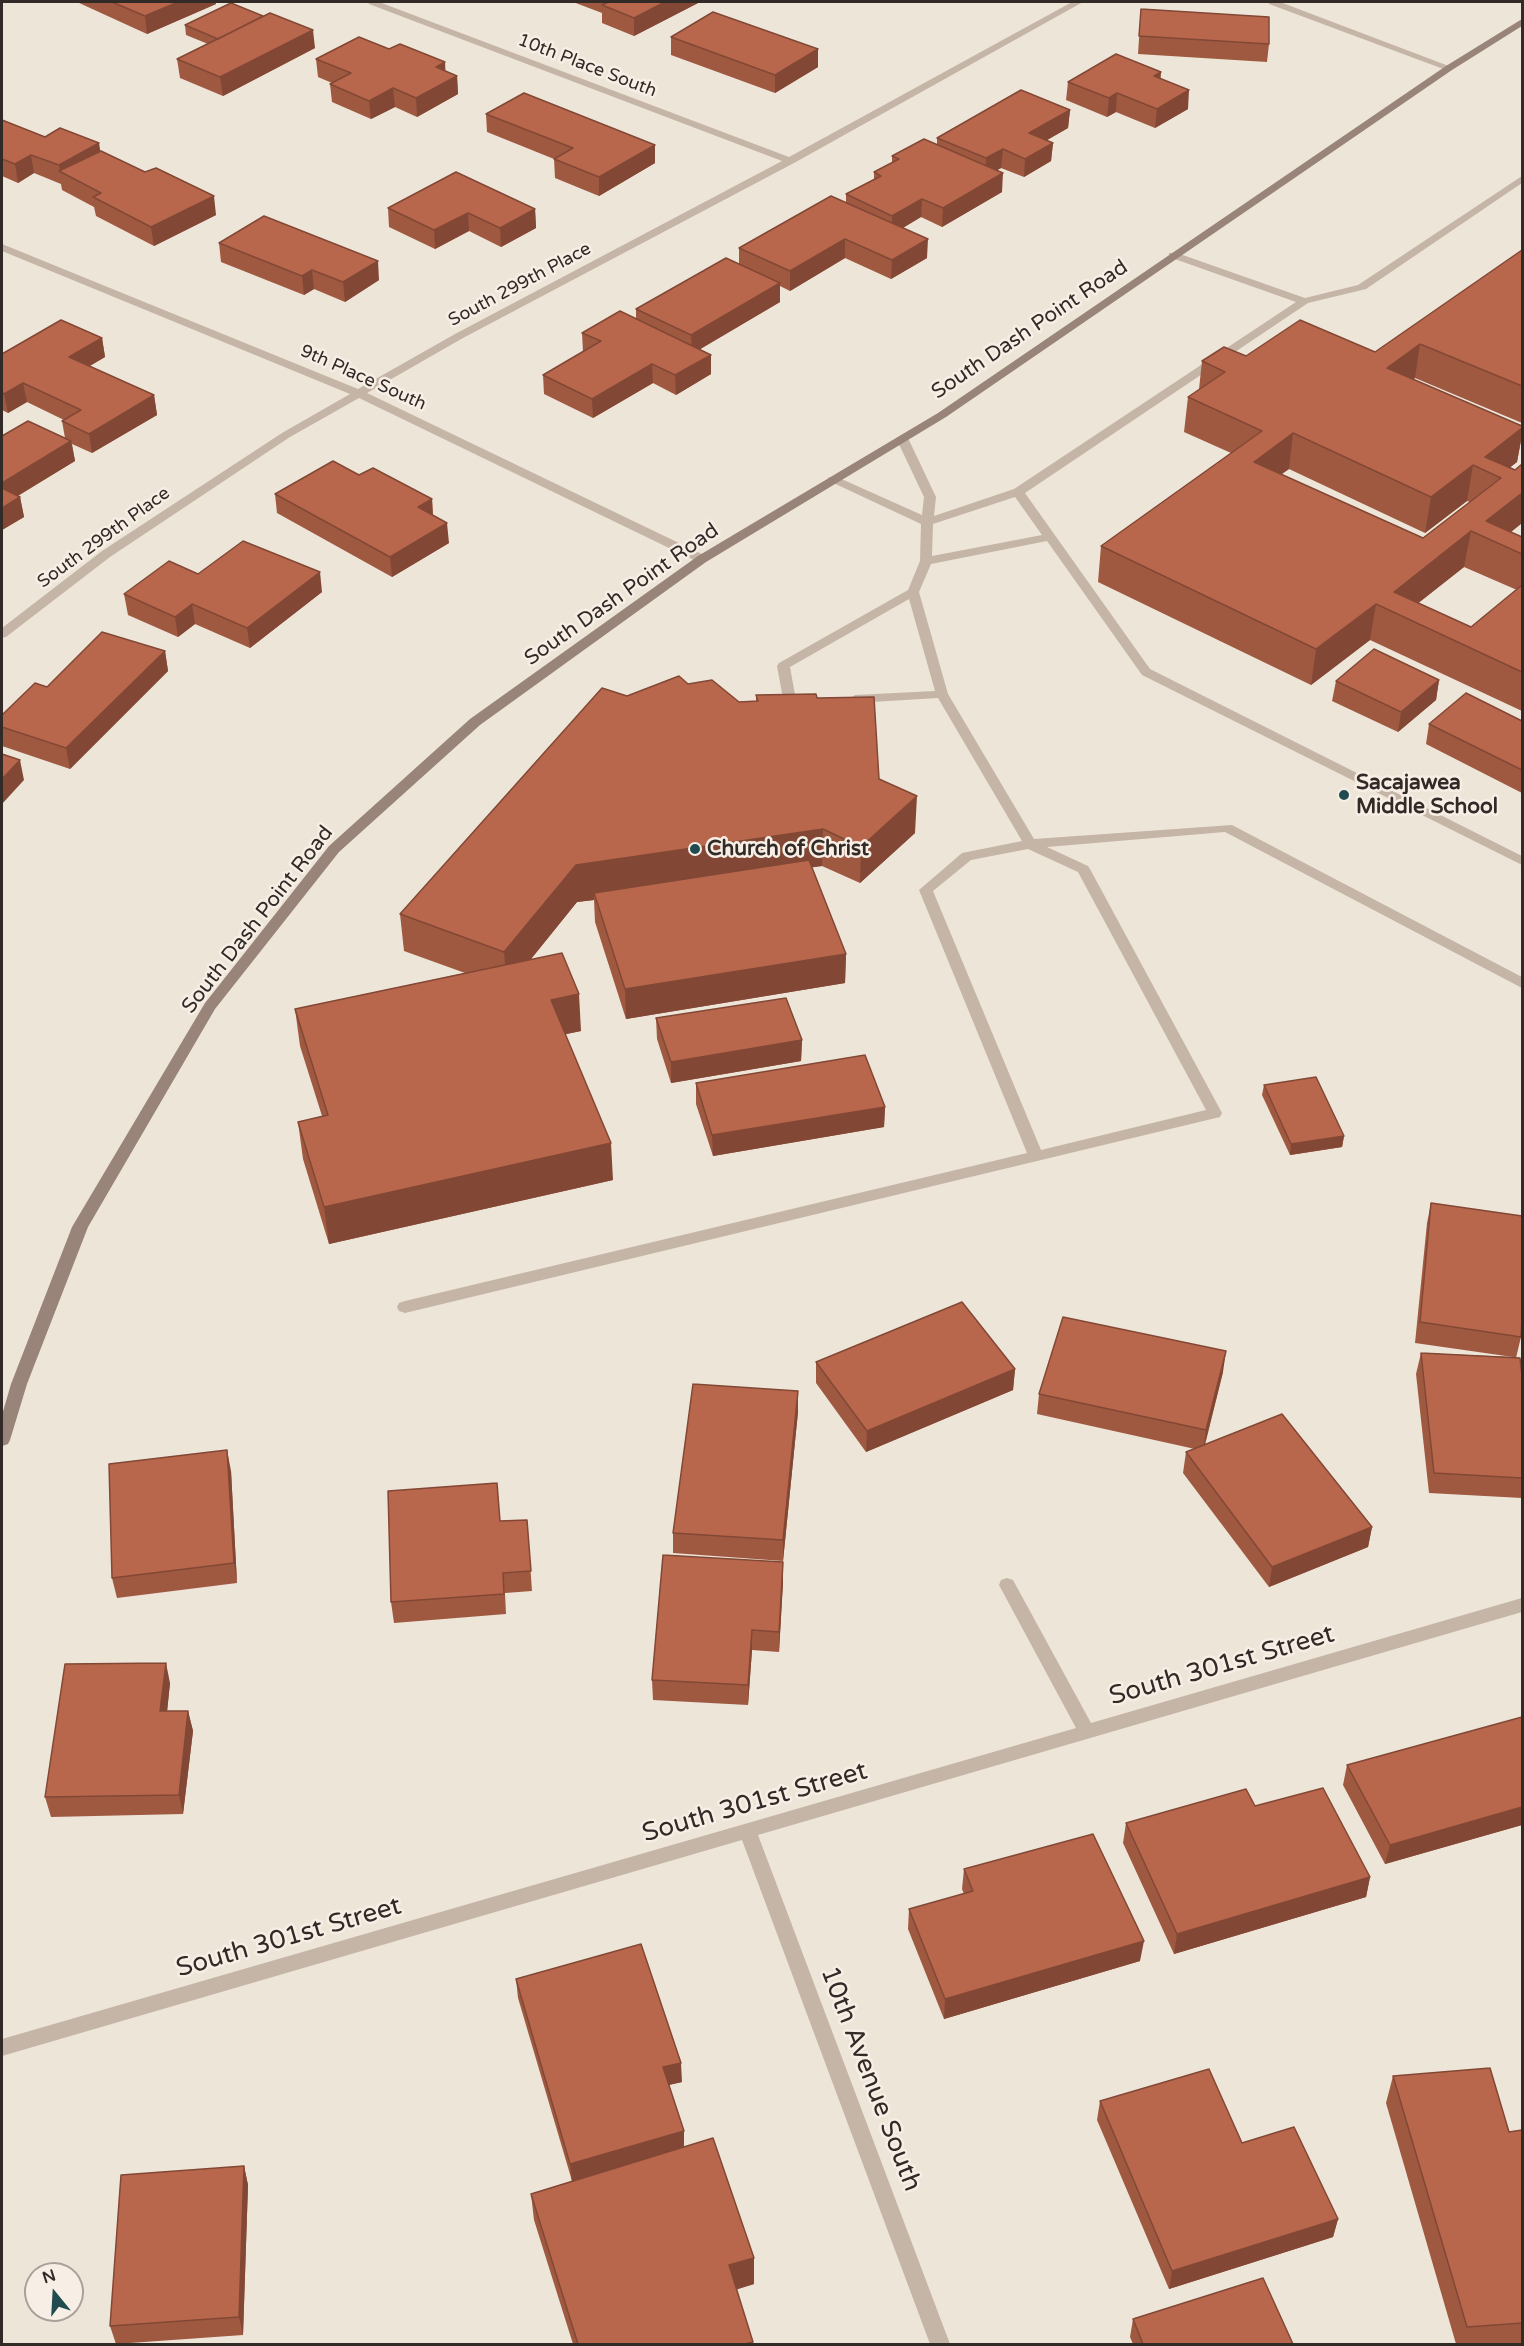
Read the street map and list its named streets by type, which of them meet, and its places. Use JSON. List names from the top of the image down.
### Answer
{
  "streets": {
    "main road": ["South Dash Point Road"],
    "street": [
      "10th Place South",
      "South 299th Place",
      "9th Place South",
      "South 301st Street",
      "10th Avenue South"
    ]
  },
  "crossings": [
    ["10th Place South", "South 299th Place"],
    ["South 299th Place", "9th Place South"],
    ["South Dash Point Road", "9th Place South"],
    ["South 301st Street", "10th Avenue South"]
  ],
  "places": ["Sacajawea Middle School", "Church of Christ"],
  "north": "top"
}
